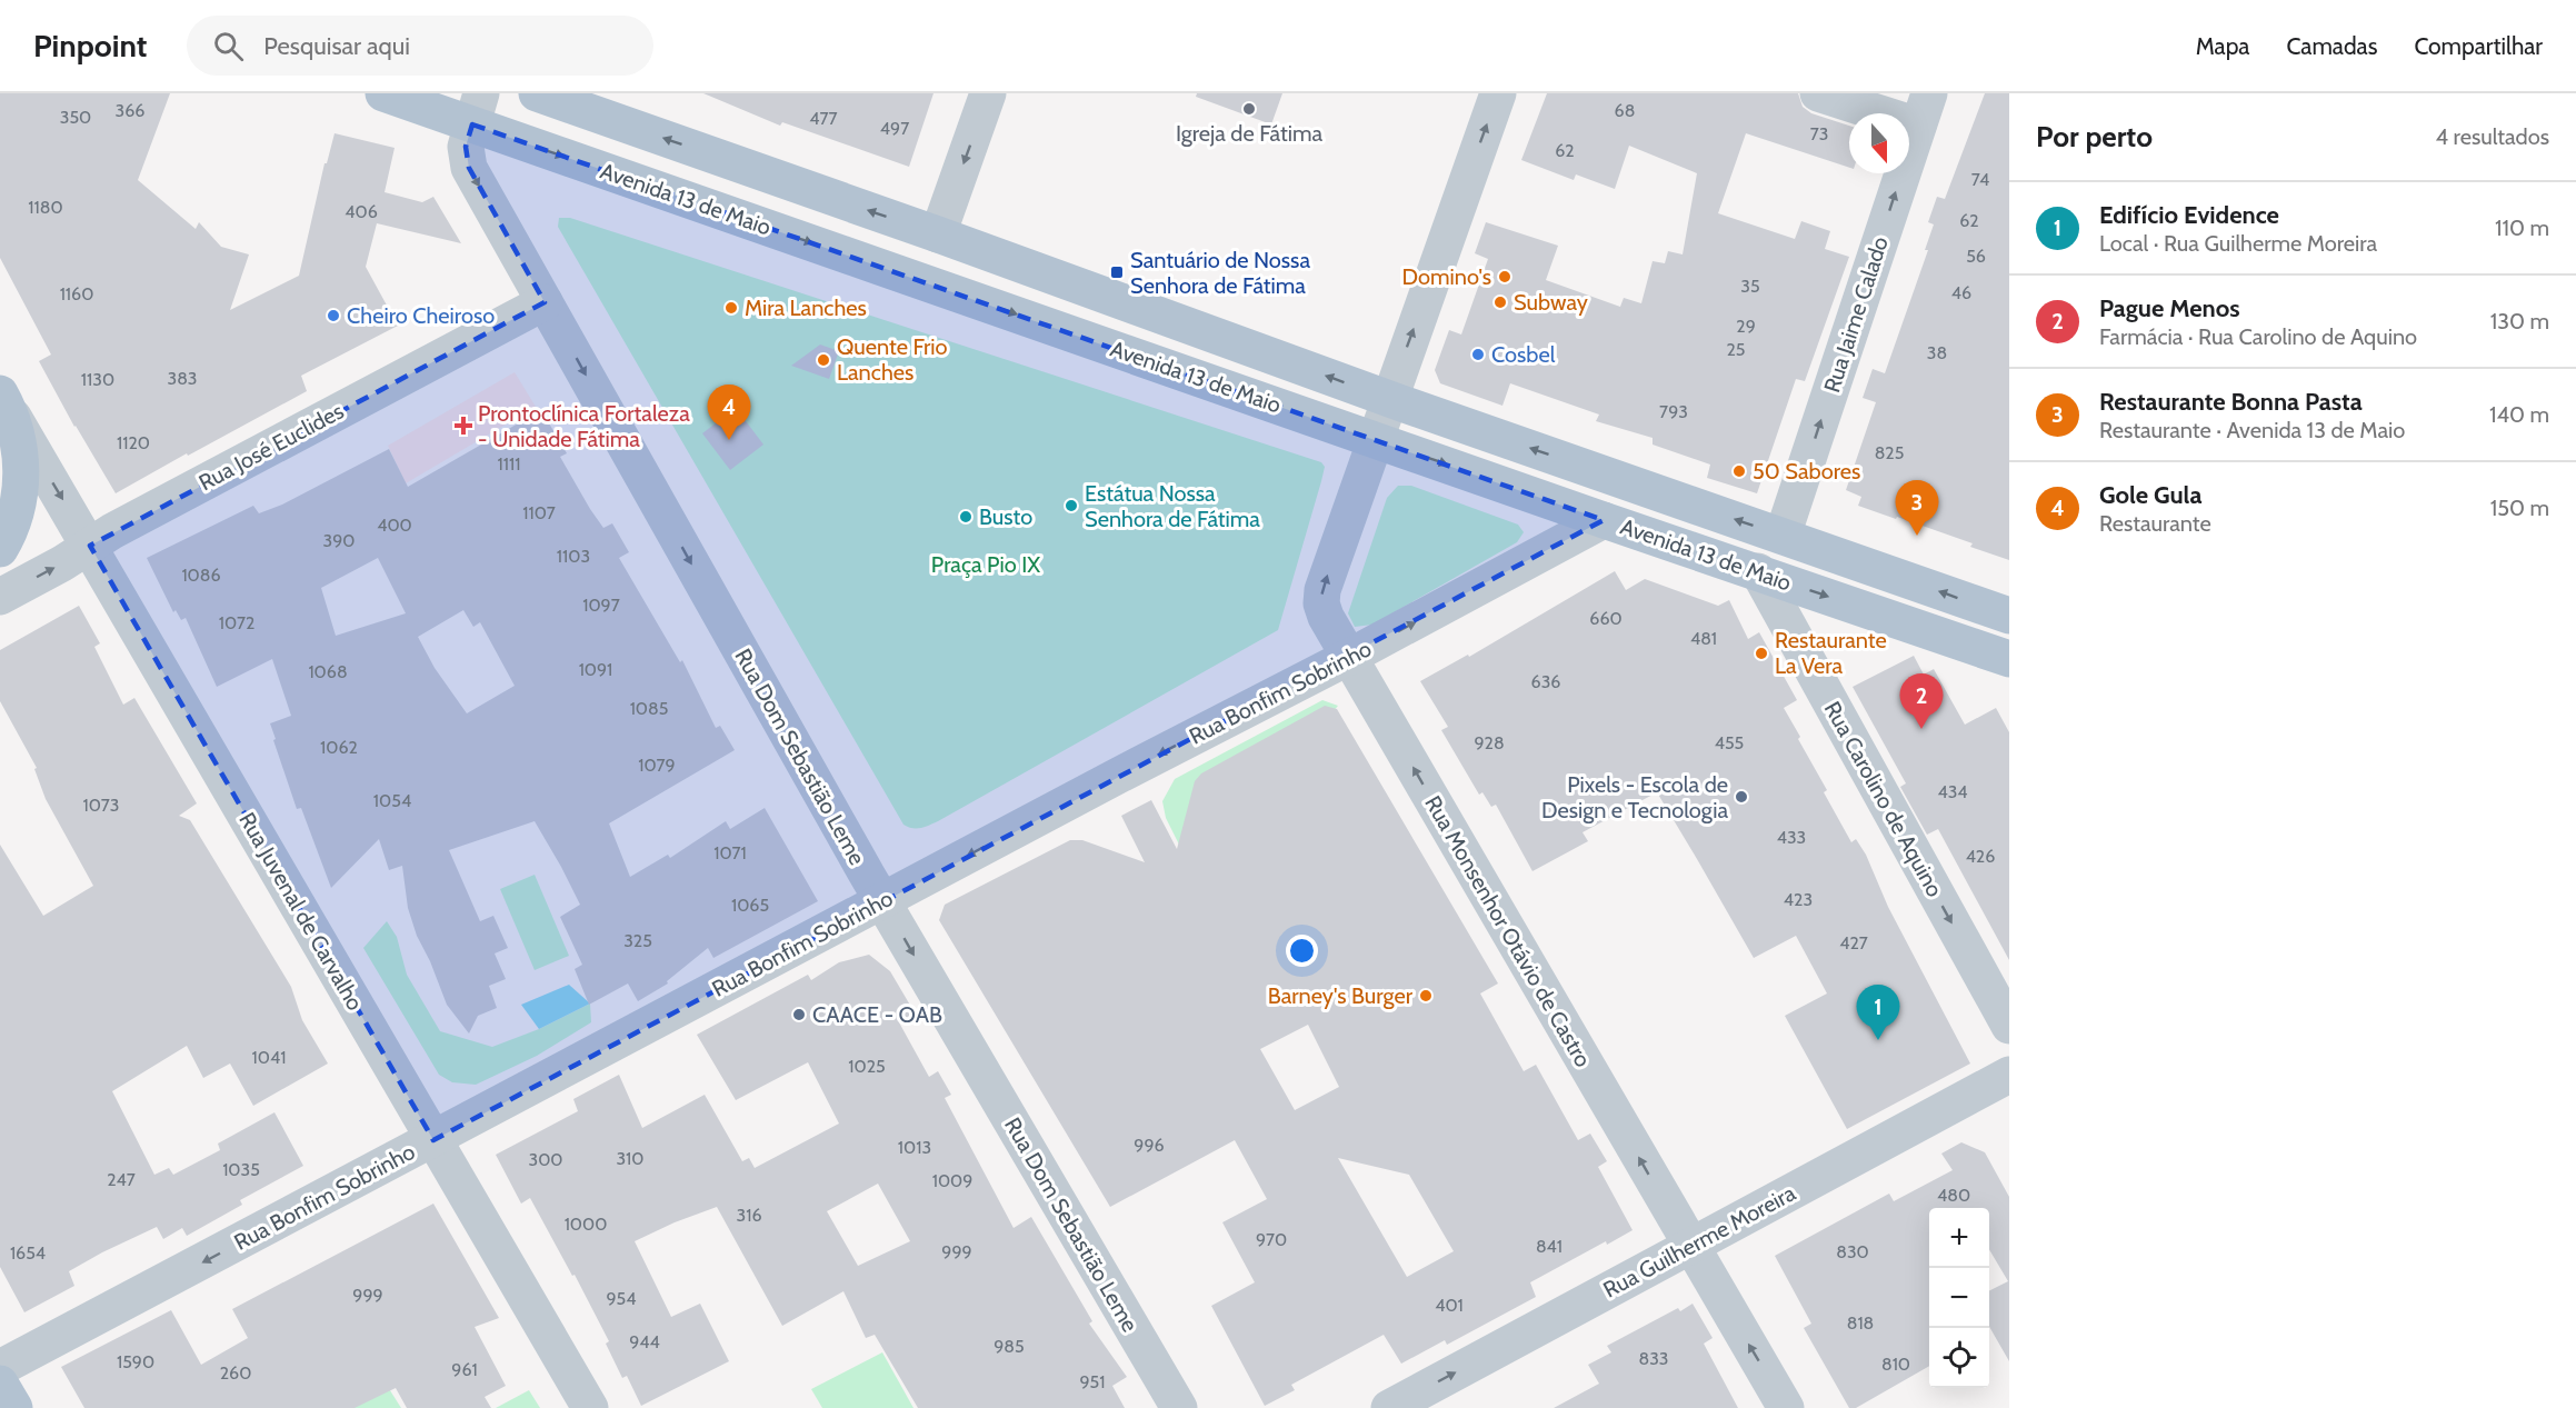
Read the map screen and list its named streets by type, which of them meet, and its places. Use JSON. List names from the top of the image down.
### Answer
{
  "streets": {
    "main road": ["Avenida 13 de Maio"],
    "street": [
      "Rua Jaime Calado",
      "Rua José Euclides",
      "Rua Bonfim Sobrinho",
      "Rua Dom Sebastião Leme",
      "Rua Carolino de Aquino",
      "Rua Juvenal de Carvalho",
      "Rua Monsenhor Otávio de Castro",
      "Rua Guilherme Moreira"
    ]
  },
  "crossings": [
    ["Avenida 13 de Maio", "Rua Jaime Calado"],
    ["Avenida 13 de Maio", "Rua Bonfim Sobrinho"],
    ["Avenida 13 de Maio", "Rua Dom Sebastião Leme"],
    ["Avenida 13 de Maio", "Rua Carolino de Aquino"],
    ["Avenida 13 de Maio", "Rua Monsenhor Otávio de Castro"],
    ["Rua José Euclides", "Rua Dom Sebastião Leme"],
    ["Rua José Euclides", "Rua Juvenal de Carvalho"],
    ["Rua Bonfim Sobrinho", "Rua Dom Sebastião Leme"],
    ["Rua Bonfim Sobrinho", "Rua Juvenal de Carvalho"],
    ["Rua Bonfim Sobrinho", "Rua Monsenhor Otávio de Castro"],
    ["Rua Monsenhor Otávio de Castro", "Rua Guilherme Moreira"]
  ],
  "one_way": [
    "Rua Jaime Calado",
    "Rua Dom Sebastião Leme",
    "Rua Carolino de Aquino",
    "Rua Monsenhor Otávio de Castro",
    "Rua Guilherme Moreira"
  ],
  "parks": ["Praça Pio IX"],
  "places": {
    "other": [
      "Igreja de Fátima",
      "Domino's",
      "Subway",
      "Mira Lanches",
      "Cheiro Cheiroso",
      "Cosbel",
      "Quente Frio Lanches",
      "50 Sabores",
      "Estátua Nossa Senhora de Fátima",
      "Busto",
      "Restaurante La Vera",
      "Pixels - Escola de Design e Tecnologia",
      "Barney's Burger",
      "CAACE - OAB"
    ],
    "transit": ["Santuário de Nossa Senhora de Fátima"],
    "health": ["Prontoclínica Fortaleza - Unidade Fátima"]
  },
  "house_numbers": [
    "366",
    "68",
    "350",
    "477",
    "497",
    "73",
    "62",
    "74",
    "1180",
    "406",
    "62",
    "56",
    "35",
    "46",
    "1160",
    "29",
    "25",
    "38",
    "383",
    "1130",
    "793",
    "1120",
    "825",
    "1111",
    "1107",
    "400",
    "390",
    "1103",
    "1086",
    "1097",
    "660",
    "1072",
    "481",
    "1091",
    "1068",
    "636",
    "1085",
    "928",
    "455",
    "1062",
    "1079",
    "434",
    "1054",
    "1073",
    "433",
    "1071",
    "426",
    "423",
    "1065",
    "325",
    "427",
    "1041",
    "1025",
    "996",
    "1013",
    "310",
    "300",
    "1035",
    "247",
    "1009",
    "480",
    "316",
    "1000",
    "970",
    "841",
    "999",
    "830",
    "1654",
    "999",
    "954",
    "401",
    "818",
    "944",
    "985",
    "833",
    "1590",
    "810",
    "961",
    "260",
    "951"
  ],
  "north": "bottom",
  "page": {
    "header": "Pinpoint",
    "search": "Pesquisar aqui",
    "nav": ["Mapa", "Camadas", "Compartilhar"],
    "heading": ["Por perto", "4 resultados"],
    "list": [
      {
        "mark": "1",
        "name": "Edifício Evidence",
        "note": "Local · Rua Guilherme Moreira",
        "value": "110 m"
      },
      {
        "mark": "2",
        "name": "Pague Menos",
        "note": "Farmácia · Rua Carolino de Aquino",
        "value": "130 m"
      },
      {
        "mark": "3",
        "name": "Restaurante Bonna Pasta",
        "note": "Restaurante · Avenida 13 de Maio",
        "value": "140 m"
      },
      {
        "mark": "4",
        "name": "Gole Gula",
        "note": "Restaurante",
        "value": "150 m"
      }
    ],
    "pins": [
      "4",
      "3",
      "2",
      "1"
    ],
    "map_buttons": ["+", "−"]
  }
}
